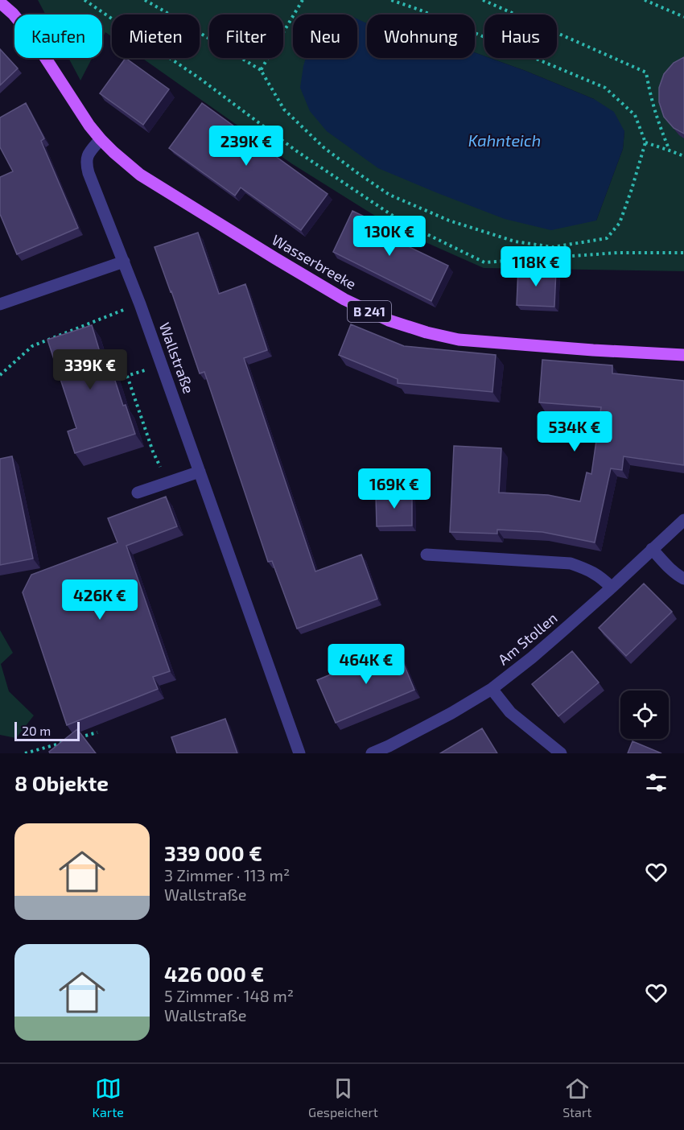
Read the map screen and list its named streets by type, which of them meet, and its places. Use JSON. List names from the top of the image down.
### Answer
{
  "streets": {
    "main road": ["Wasserbreeke", "B 241"],
    "street": ["Wallstraße", "Am Stollen"]
  },
  "crossings": [
    ["Wasserbreeke", "B 241"],
    ["Wasserbreeke", "Wallstraße"],
    ["B 241", "Wallstraße"]
  ],
  "water": ["Kahnteich"],
  "scale_bar": "20 m",
  "page": {
    "chip": [
      "Kaufen",
      "Mieten",
      "Filter",
      "Neu",
      "Wohnung",
      "Haus"
    ],
    "price": [
      "239K €",
      "130K €",
      "118K €",
      "339K €",
      "534K €",
      "169K €",
      "426K €",
      "464K €"
    ],
    "scale": "20 m",
    "heading": "8 Objekte",
    "list": [
      {
        "name": "339 000 €",
        "note": "3 Zimmer · 113 m² · Wallstraße"
      },
      {
        "name": "426 000 €",
        "note": "5 Zimmer · 148 m² · Wallstraße"
      }
    ],
    "tabs": ["Karte", "Gespeichert", "Start"]
  }
}
